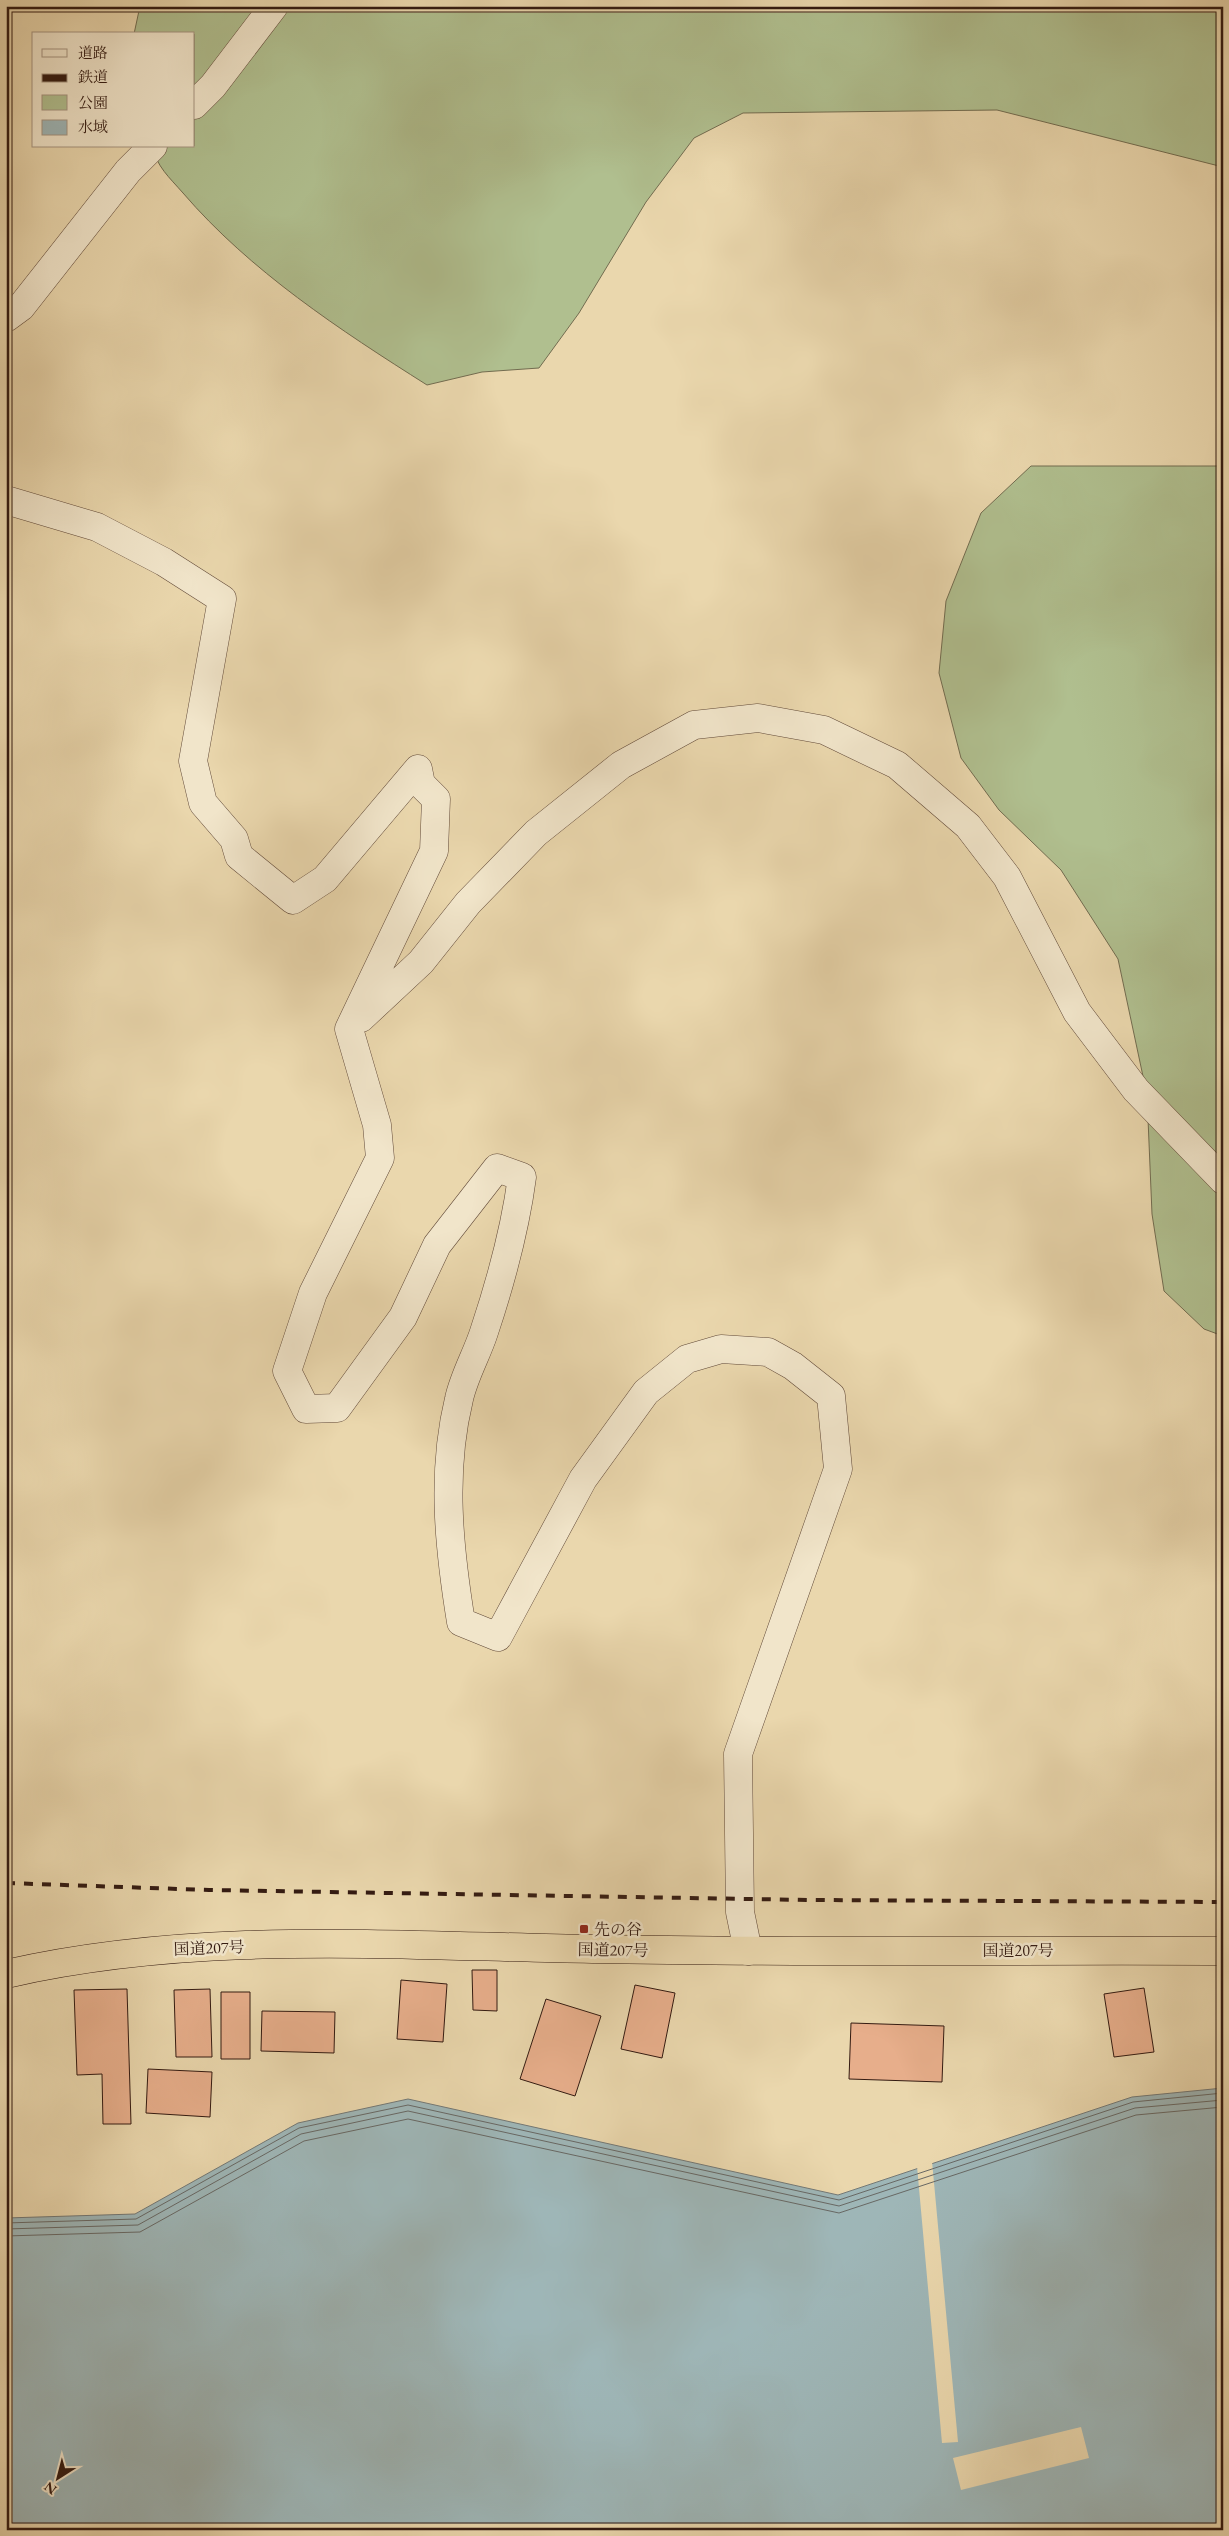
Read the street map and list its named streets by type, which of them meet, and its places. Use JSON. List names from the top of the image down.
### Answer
{
  "streets": {
    "highway": ["国道207号"]
  },
  "places": {
    "transit": ["先の谷"]
  },
  "legend": [
    "道路",
    "鉄道",
    "公園",
    "水域"
  ],
  "north": "bottom left"
}
